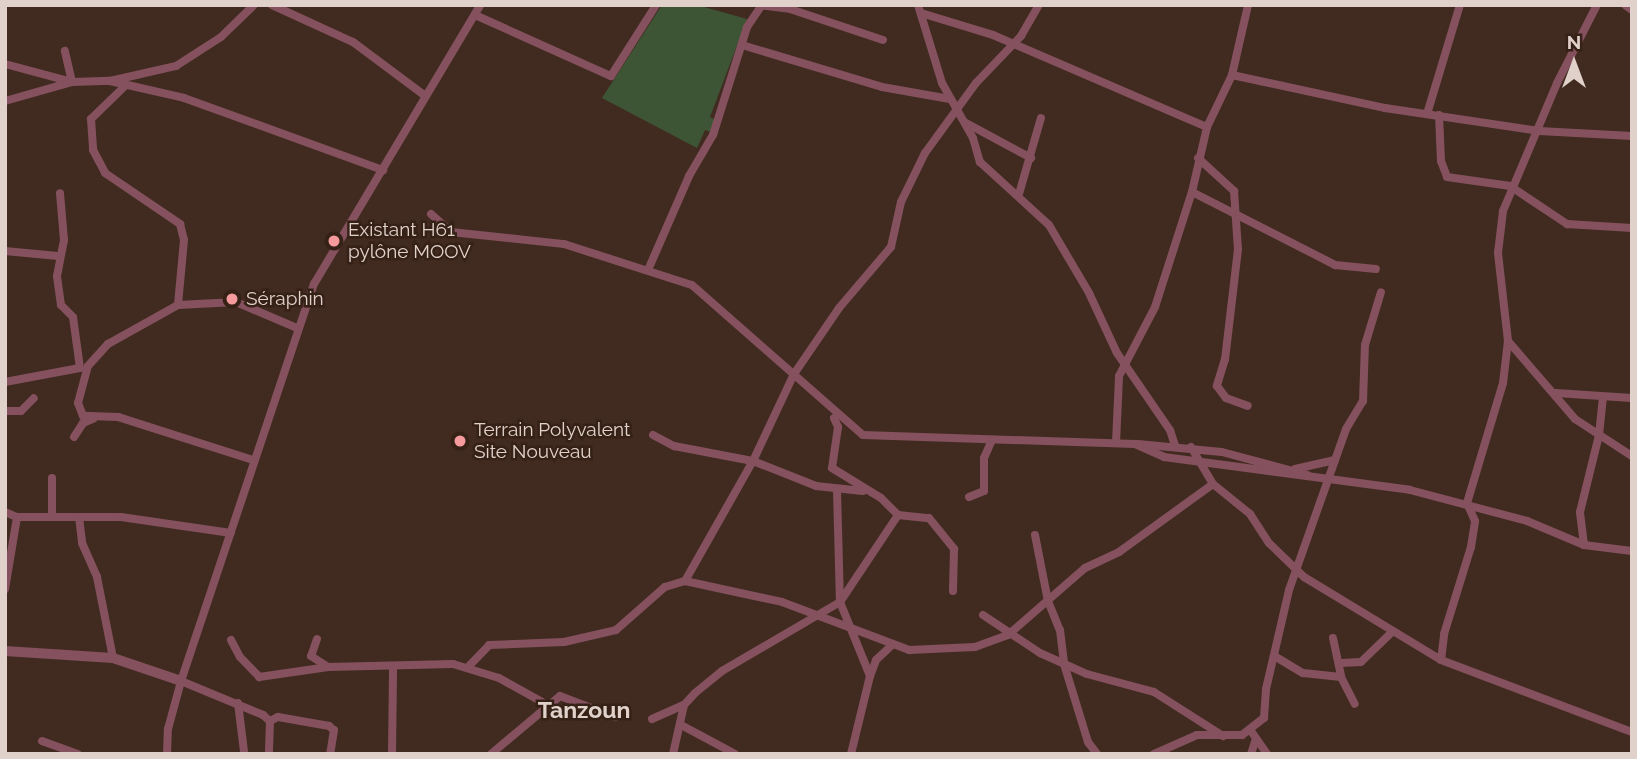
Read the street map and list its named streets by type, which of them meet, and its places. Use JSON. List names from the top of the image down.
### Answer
{
  "districts": ["Tanzoun"],
  "places": ["Existant H61 pylône MOOV", "Séraphin", "Terrain Polyvalent Site Nouveau"],
  "north": "top"
}
